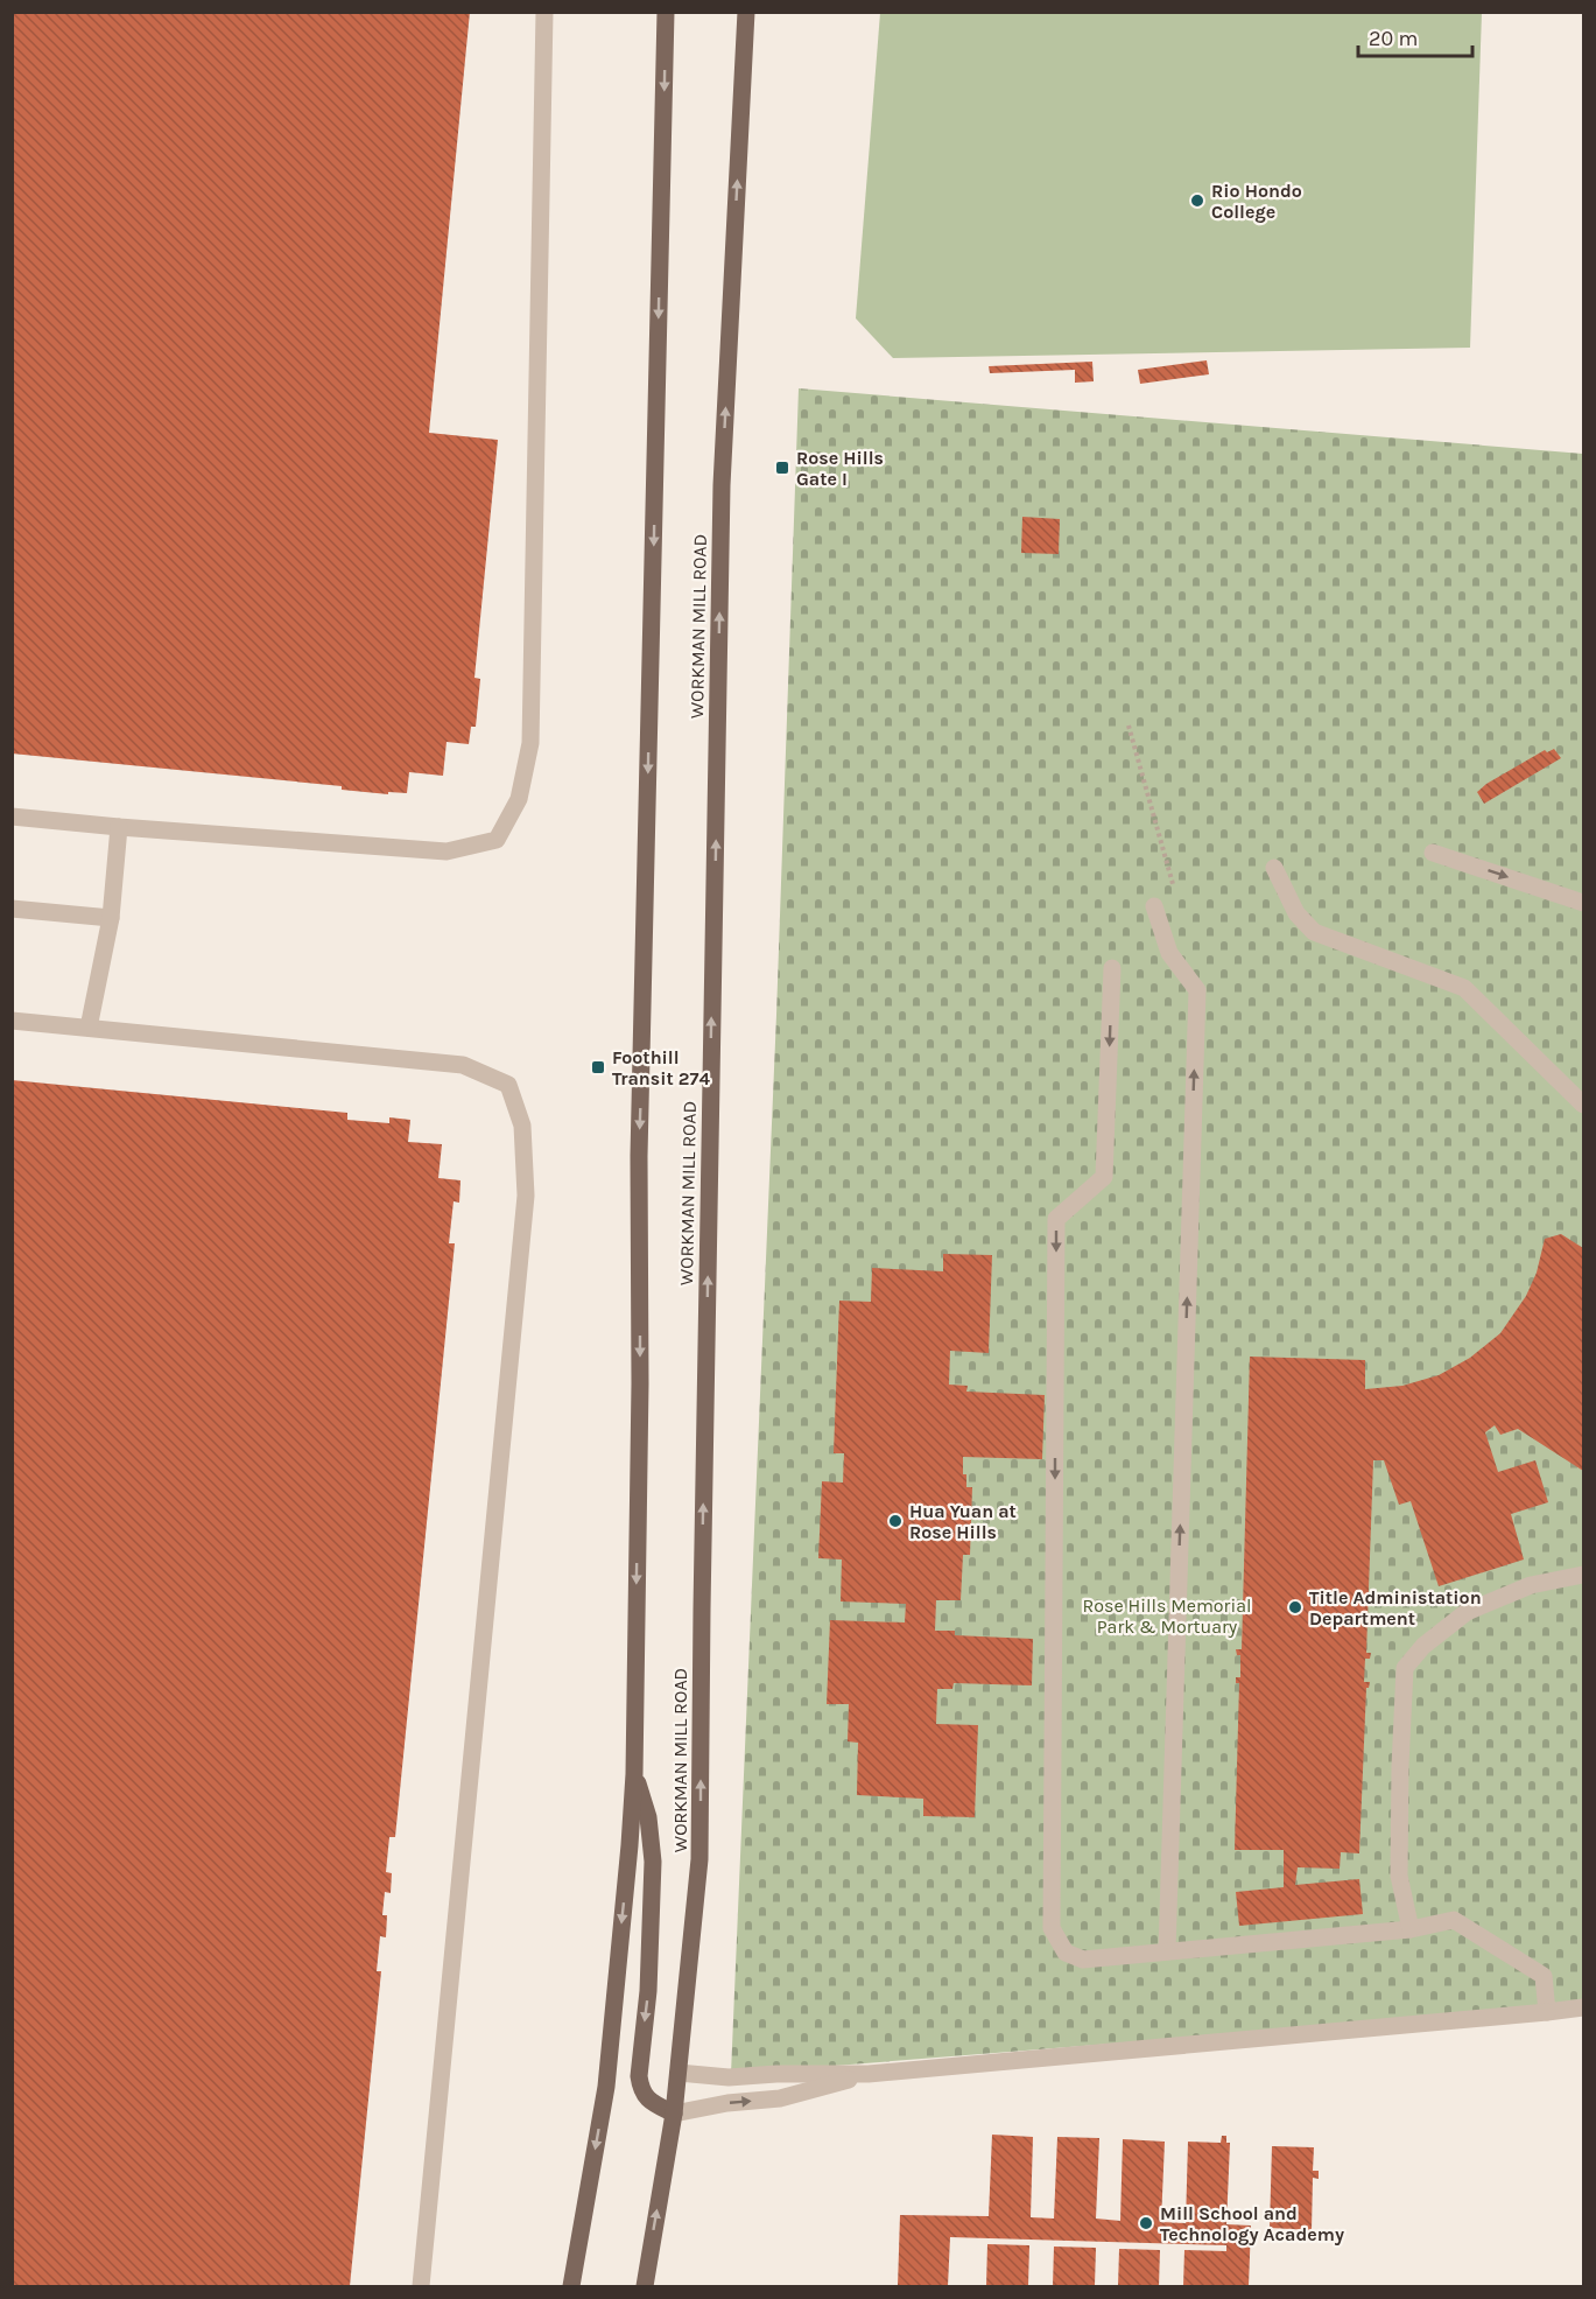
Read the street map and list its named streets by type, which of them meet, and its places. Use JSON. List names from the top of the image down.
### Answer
{
  "streets": {
    "main road": ["WORKMAN MILL ROAD"]
  },
  "parks": ["Rose Hills Memorial Park & Mortuary"],
  "places": {
    "other": [
      "Rio Hondo College",
      "Hua Yuan at Rose Hills",
      "Title Administation Department",
      "Mill School and Technology Academy"
    ],
    "transit": ["Rose Hills Gate I", "Foothill Transit 274"]
  },
  "scale_bar": "20 m"
}
